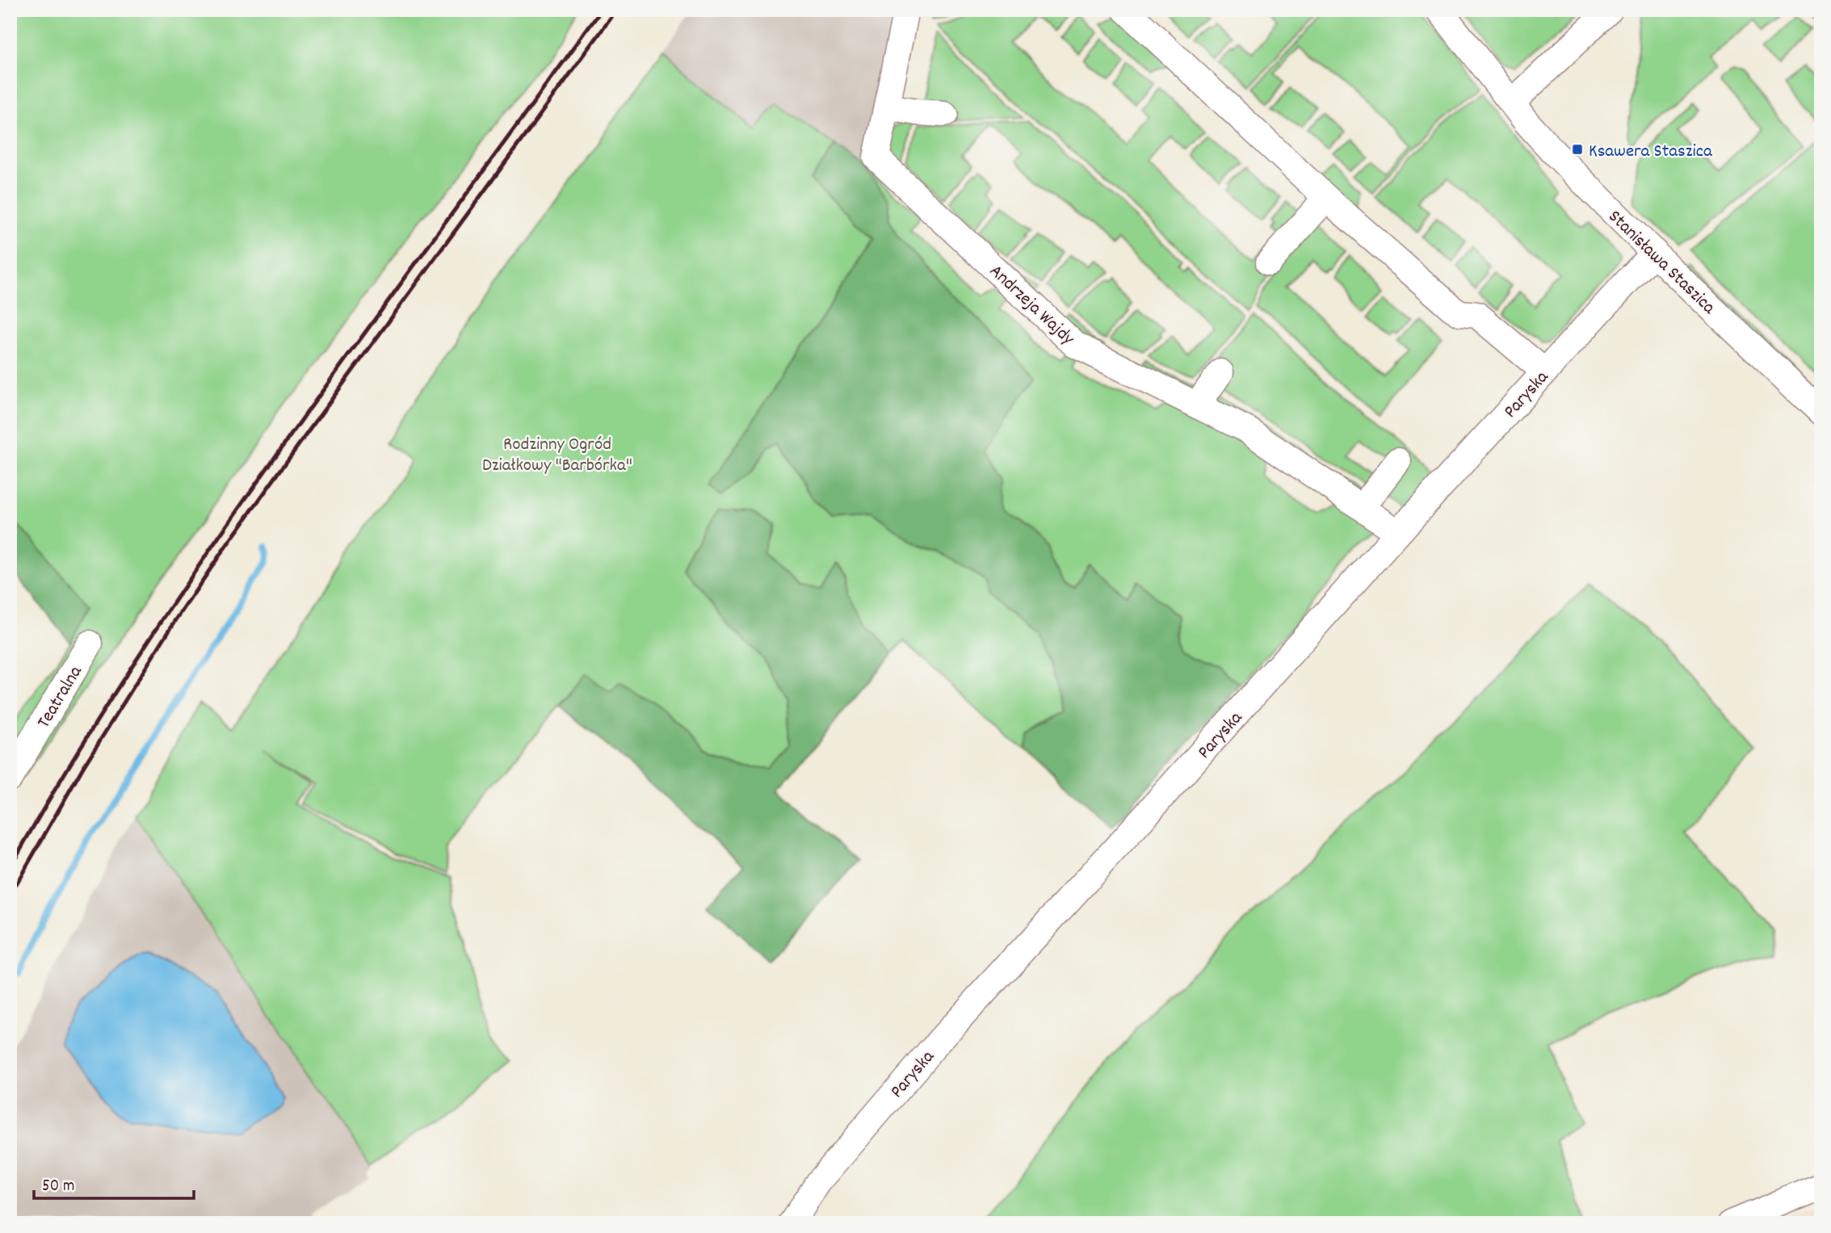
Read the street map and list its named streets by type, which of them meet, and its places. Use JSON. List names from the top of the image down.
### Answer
{
  "streets": {
    "street": [
      "Stanisława Staszica",
      "Andrzeja Wajdy",
      "Paryska",
      "Teatralna"
    ]
  },
  "crossings": [
    ["Stanisława Staszica", "Paryska"],
    ["Andrzeja Wajdy", "Paryska"]
  ],
  "parks": ["Rodzinny Ogród Działkowy \"Barbórka\""],
  "places": {
    "transit": ["Ksawera Staszica"]
  },
  "scale_bar": "50 m"
}
